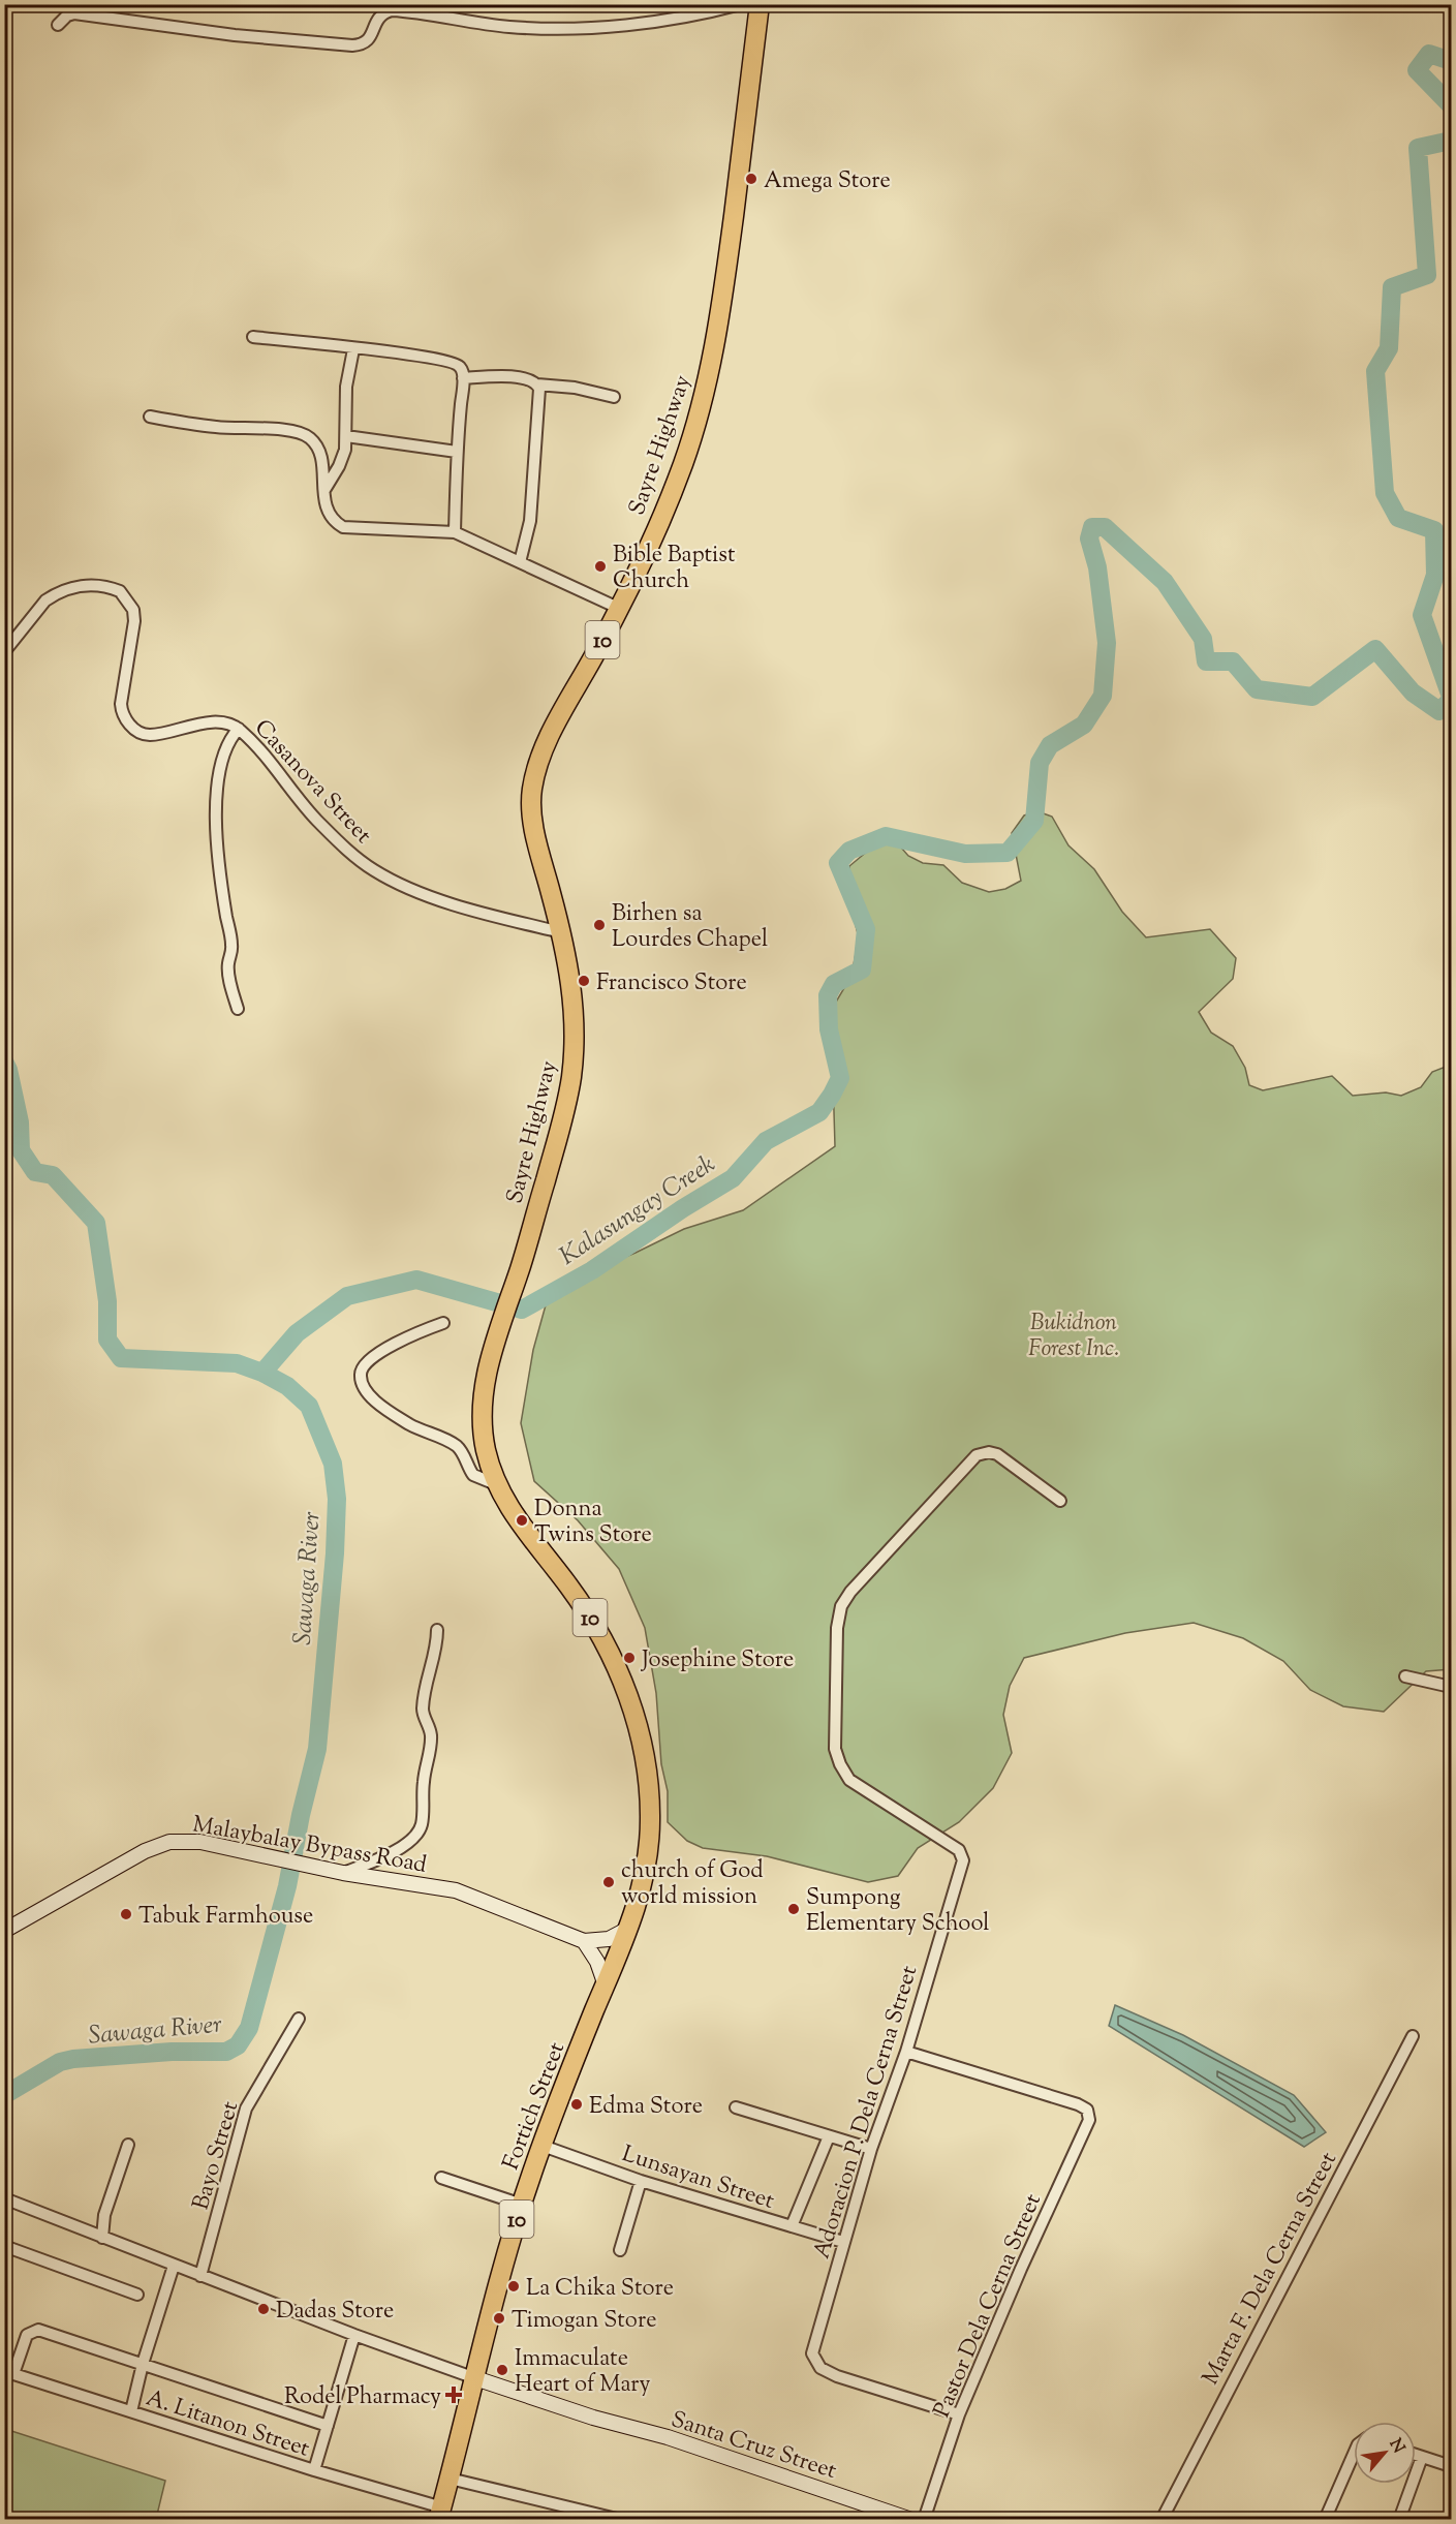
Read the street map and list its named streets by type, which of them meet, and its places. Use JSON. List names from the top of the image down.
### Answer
{
  "streets": {
    "highway": ["Sayre Highway", "10", "Fortich Street"],
    "main road": ["Malaybalay Bypass Road", "Santa Cruz Street"],
    "street": [
      "Casanova Street",
      "Adoracion P. Dela Cerna Street",
      "Bayo Street",
      "Lunsayan Street",
      "Marta F. Dela Cerna Street",
      "Pastor Dela Cerna Street",
      "A. Litanon Street"
    ]
  },
  "crossings": [
    ["Sayre Highway", "Casanova Street"],
    ["Sayre Highway", "Fortich Street"],
    ["Fortich Street", "Lunsayan Street"],
    ["Fortich Street", "A. Litanon Street"],
    ["Fortich Street", "Santa Cruz Street"],
    ["Adoracion P. Dela Cerna Street", "Lunsayan Street"],
    ["Adoracion P. Dela Cerna Street", "Pastor Dela Cerna Street"]
  ],
  "water": ["Kalasungay Creek", "Sawaga River"],
  "parks": ["Bukidnon Forest Inc."],
  "places": {
    "other": [
      "Amega Store",
      "Bible Baptist Church",
      "Birhen sa Lourdes Chapel",
      "Francisco Store",
      "Donna Twins Store",
      "Josephine Store",
      "church of God world mission",
      "Sumpong Elementary School",
      "Tabuk Farmhouse",
      "Edma Store",
      "La Chika Store",
      "Dadas Store",
      "Timogan Store",
      "Immaculate Heart of Mary"
    ],
    "health": ["Rodel Pharmacy"]
  },
  "north": "top right"
}
